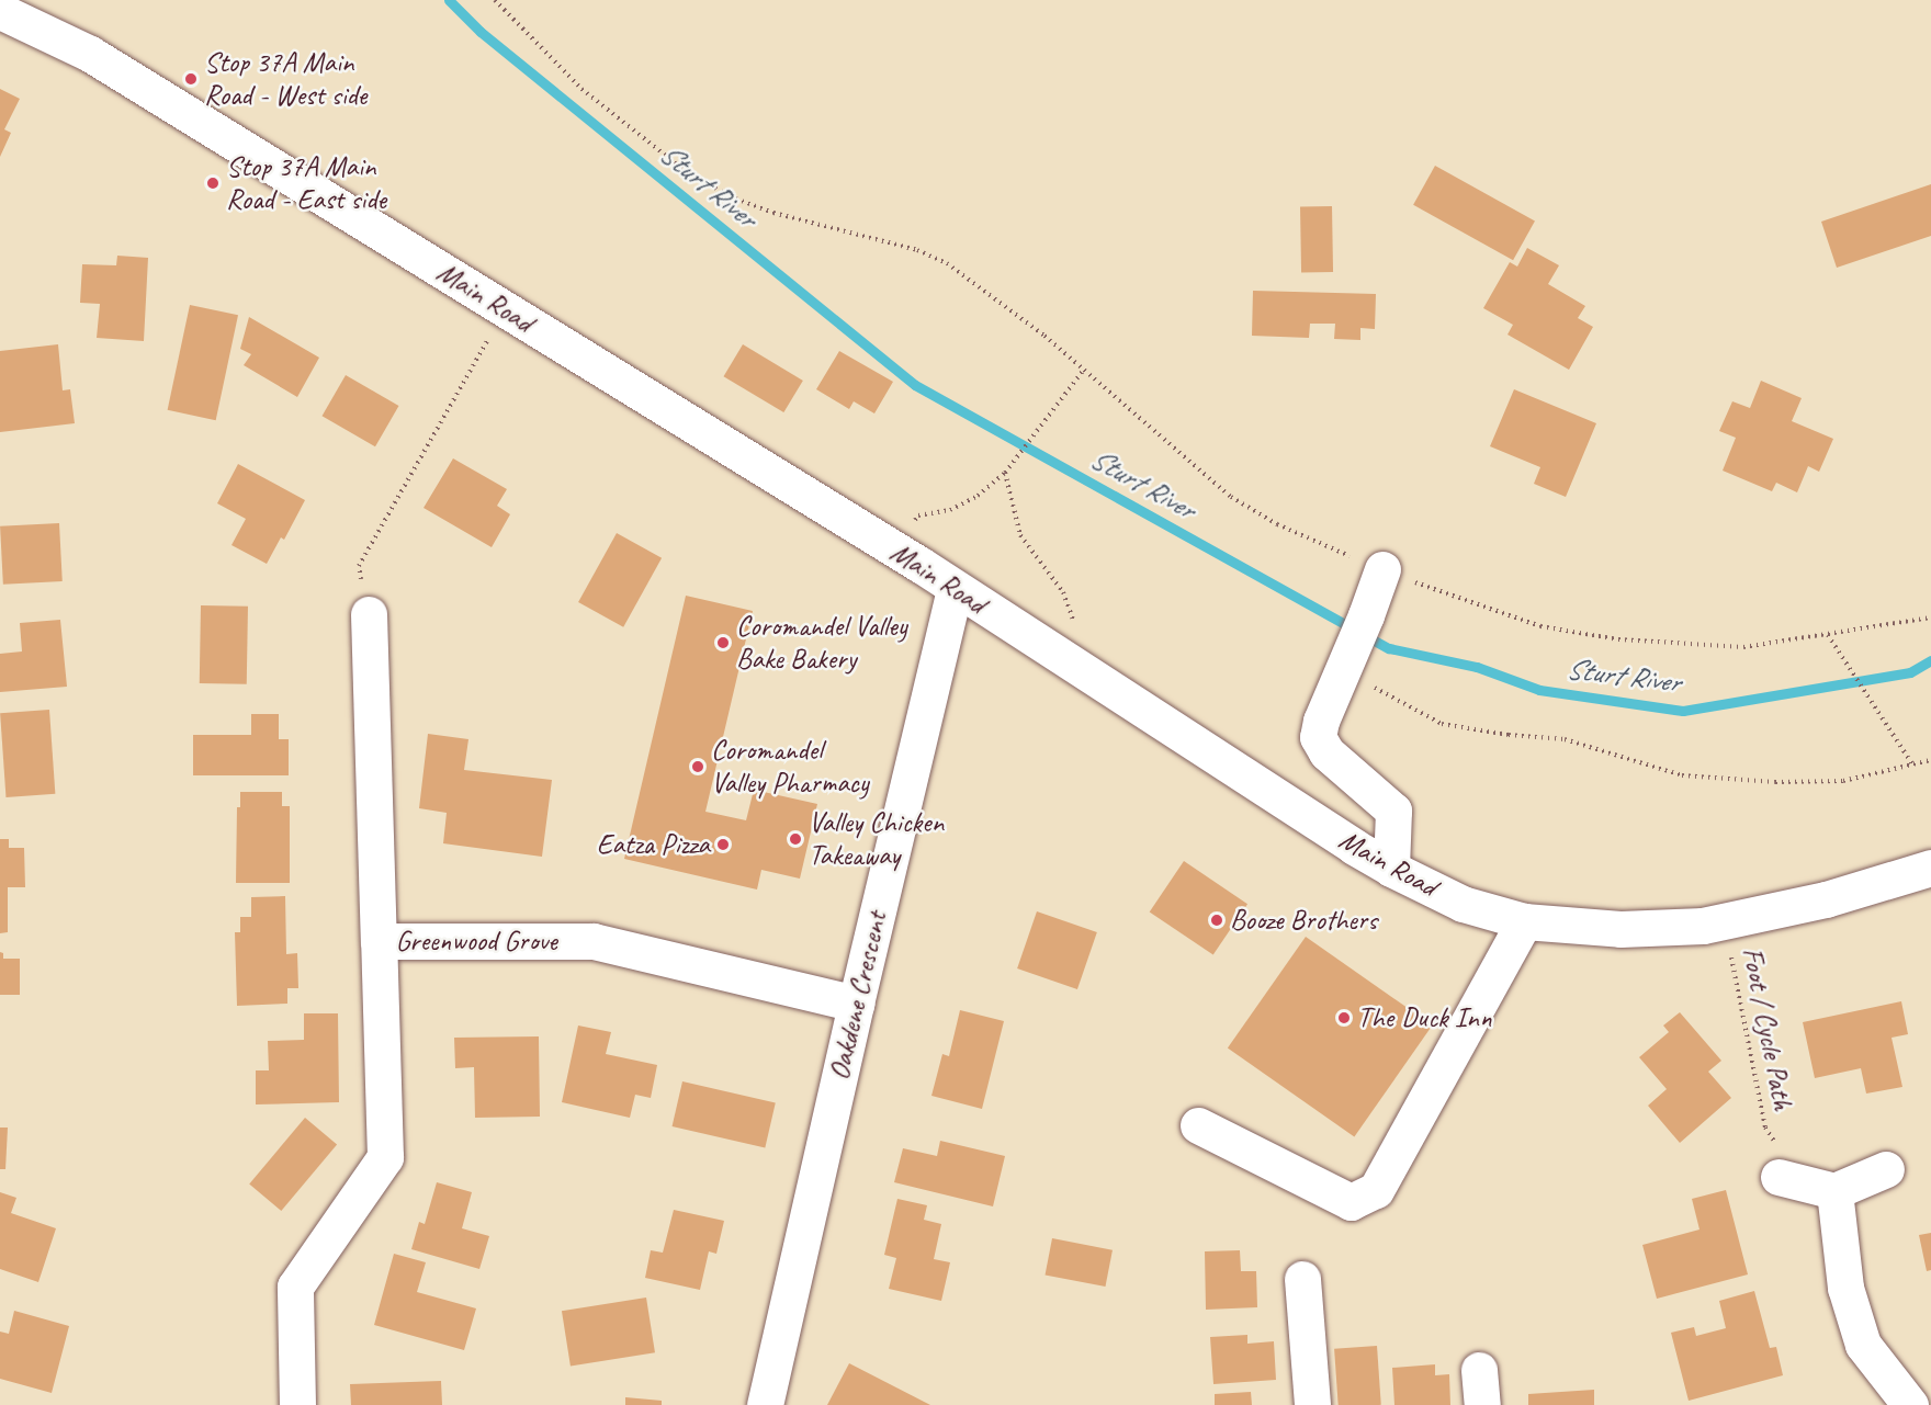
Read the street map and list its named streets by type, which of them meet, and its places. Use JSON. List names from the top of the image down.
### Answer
{
  "streets": {
    "street": ["Main Road", "Greenwood Grove", "Oakdene Crescent"],
    "path": ["Foot / Cycle Path"]
  },
  "crossings": [
    ["Main Road", "Oakdene Crescent"],
    ["Main Road", "Foot / Cycle Path"],
    ["Greenwood Grove", "Oakdene Crescent"]
  ],
  "water": ["Sturt River"],
  "places": [
    "Stop 37A Main Road - West side",
    "Stop 37A Main Road - East side",
    "Coromandel Valley Bake Bakery",
    "Coromandel Valley Pharmacy",
    "Valley Chicken Takeaway",
    "Eatza Pizza",
    "Booze Brothers",
    "The Duck Inn"
  ]
}
